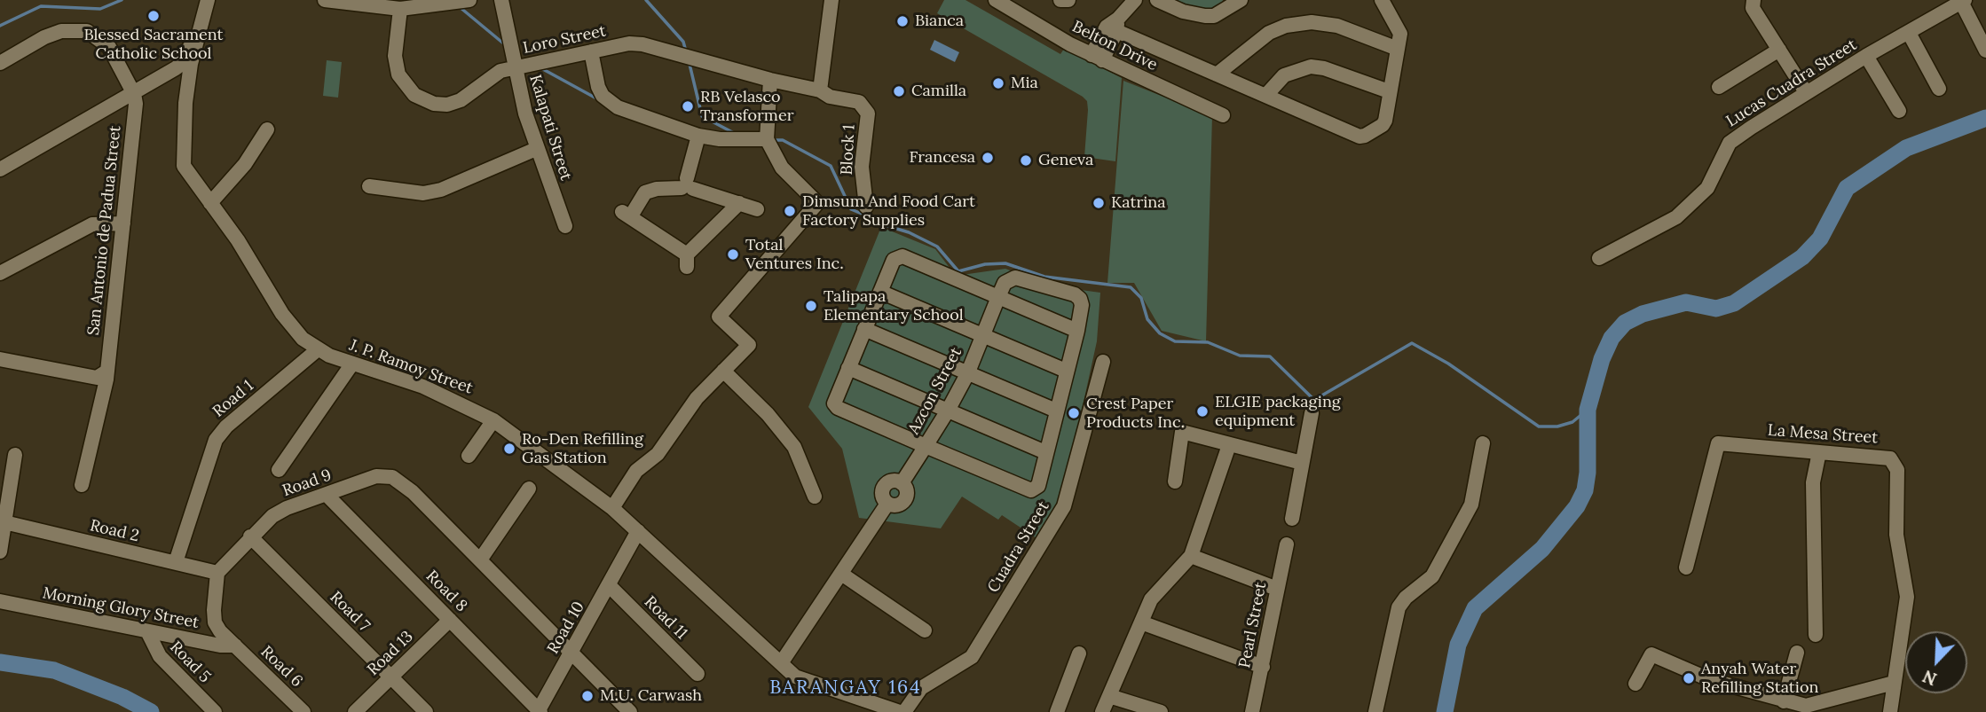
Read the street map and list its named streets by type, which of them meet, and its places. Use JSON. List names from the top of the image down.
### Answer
{
  "streets": {
    "street": [
      "Loro Street",
      "Belton Drive",
      "Lucas Cuadra Street",
      "Kalapati Street",
      "Block 1",
      "San Antonio de Padua Street",
      "J. P. Ramoy Street",
      "Azcon Street",
      "Road 1",
      "La Mesa Street",
      "Road 9",
      "Road 2",
      "Cuadra Street",
      "Road 8",
      "Morning Glory Street",
      "Road 7",
      "Road 11",
      "Pearl Street",
      "Road 10",
      "Road 13",
      "Road 5",
      "Road 6"
    ]
  },
  "crossings": [
    ["Loro Street", "Kalapati Street"],
    ["Loro Street", "Block 1"],
    ["J. P. Ramoy Street", "Azcon Street"],
    ["J. P. Ramoy Street", "Road 1"],
    ["J. P. Ramoy Street", "Cuadra Street"],
    ["J. P. Ramoy Street", "Road 10"],
    ["Road 1", "Road 2"],
    ["Road 9", "Road 2"],
    ["Road 9", "Road 8"],
    ["Road 9", "Road 7"],
    ["Road 9", "Road 10"],
    ["Road 8", "Road 10"],
    ["Road 8", "Road 13"],
    ["Morning Glory Street", "Road 5"],
    ["Morning Glory Street", "Road 6"],
    ["Road 7", "Road 13"],
    ["Road 11", "Road 10"]
  ],
  "districts": ["BARANGAY 164"],
  "places": [
    "Blessed Sacrament Catholic School",
    "Bianca",
    "Mia",
    "Camilla",
    "RB Velasco Transformer",
    "Francesa",
    "Geneva",
    "Katrina",
    "Dimsum And Food Cart Factory Supplies",
    "Total Ventures Inc.",
    "Talipapa Elementary School",
    "ELGIE packaging equipment",
    "Crest Paper Products Inc.",
    "Ro-Den Refilling Gas Station",
    "Anyah Water Refilling Station",
    "M.U. Carwash"
  ],
  "north": "bottom left"
}
